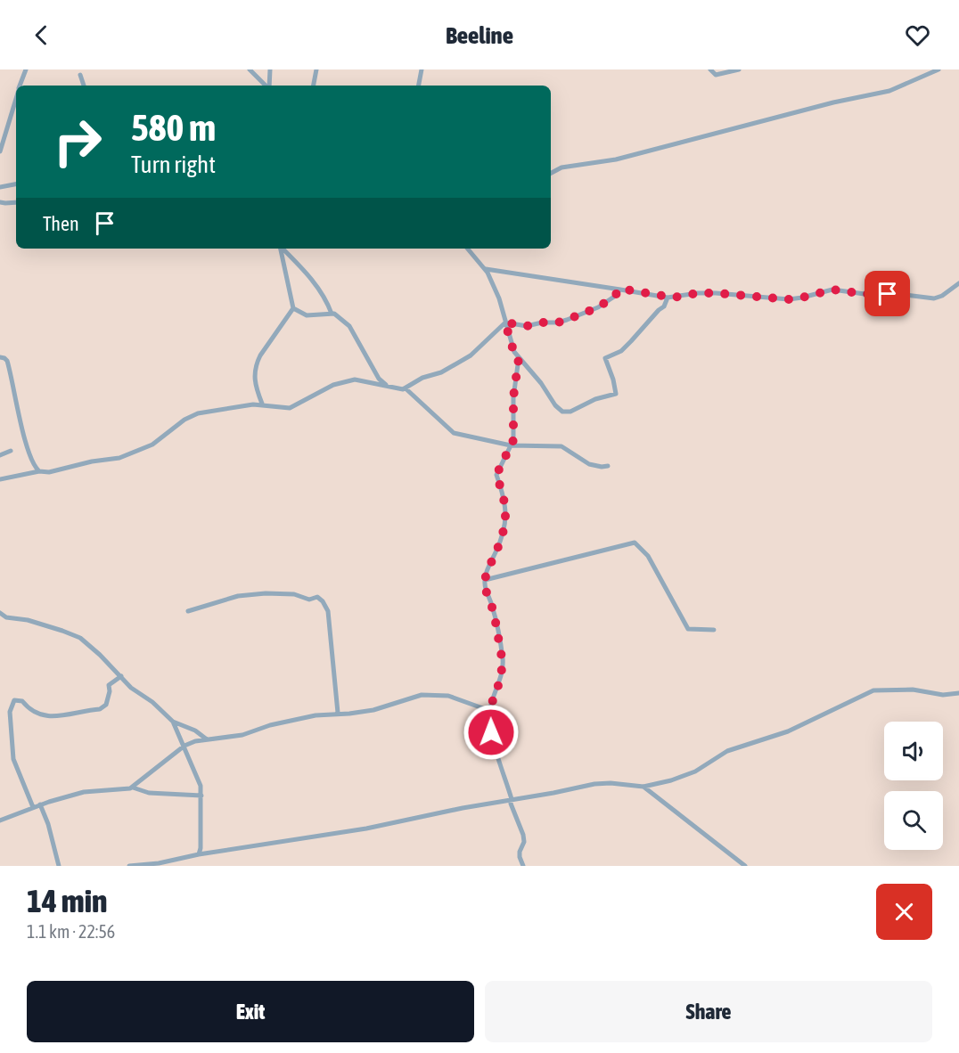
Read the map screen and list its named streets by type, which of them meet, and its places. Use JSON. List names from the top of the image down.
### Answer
{
  "page": {
    "header": "Beeline",
    "turn": ["580 m", "Turn right"],
    "then": "Then",
    "heading": ["14 min", "1.1 km · 22:56"],
    "buttons": ["Exit", "Share"]
  }
}
